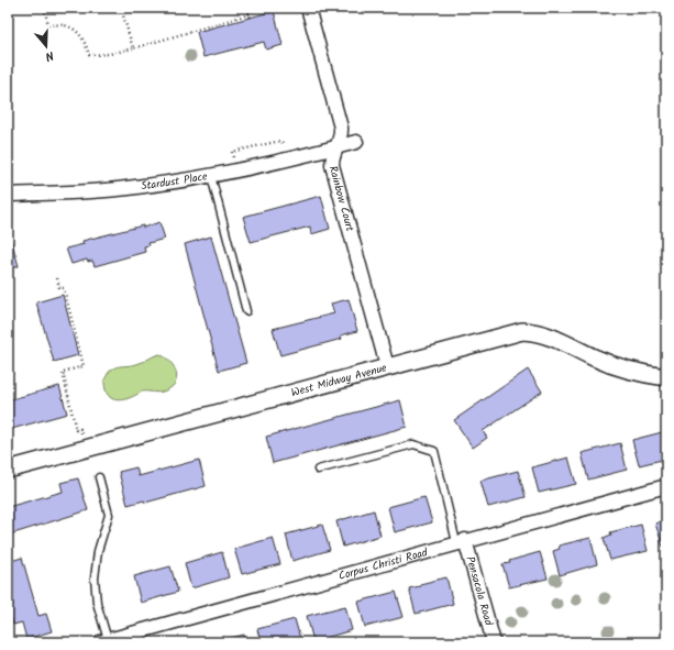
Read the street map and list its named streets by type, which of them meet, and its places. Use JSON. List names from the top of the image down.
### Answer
{
  "streets": {
    "street": [
      "Stardust Place",
      "Rainbow Court",
      "West Midway Avenue",
      "Corpus Christi Road",
      "Pensacola Road"
    ]
  },
  "crossings": [
    ["Stardust Place", "Rainbow Court"],
    ["Rainbow Court", "West Midway Avenue"],
    ["Corpus Christi Road", "Pensacola Road"]
  ],
  "north": "bottom"
}
